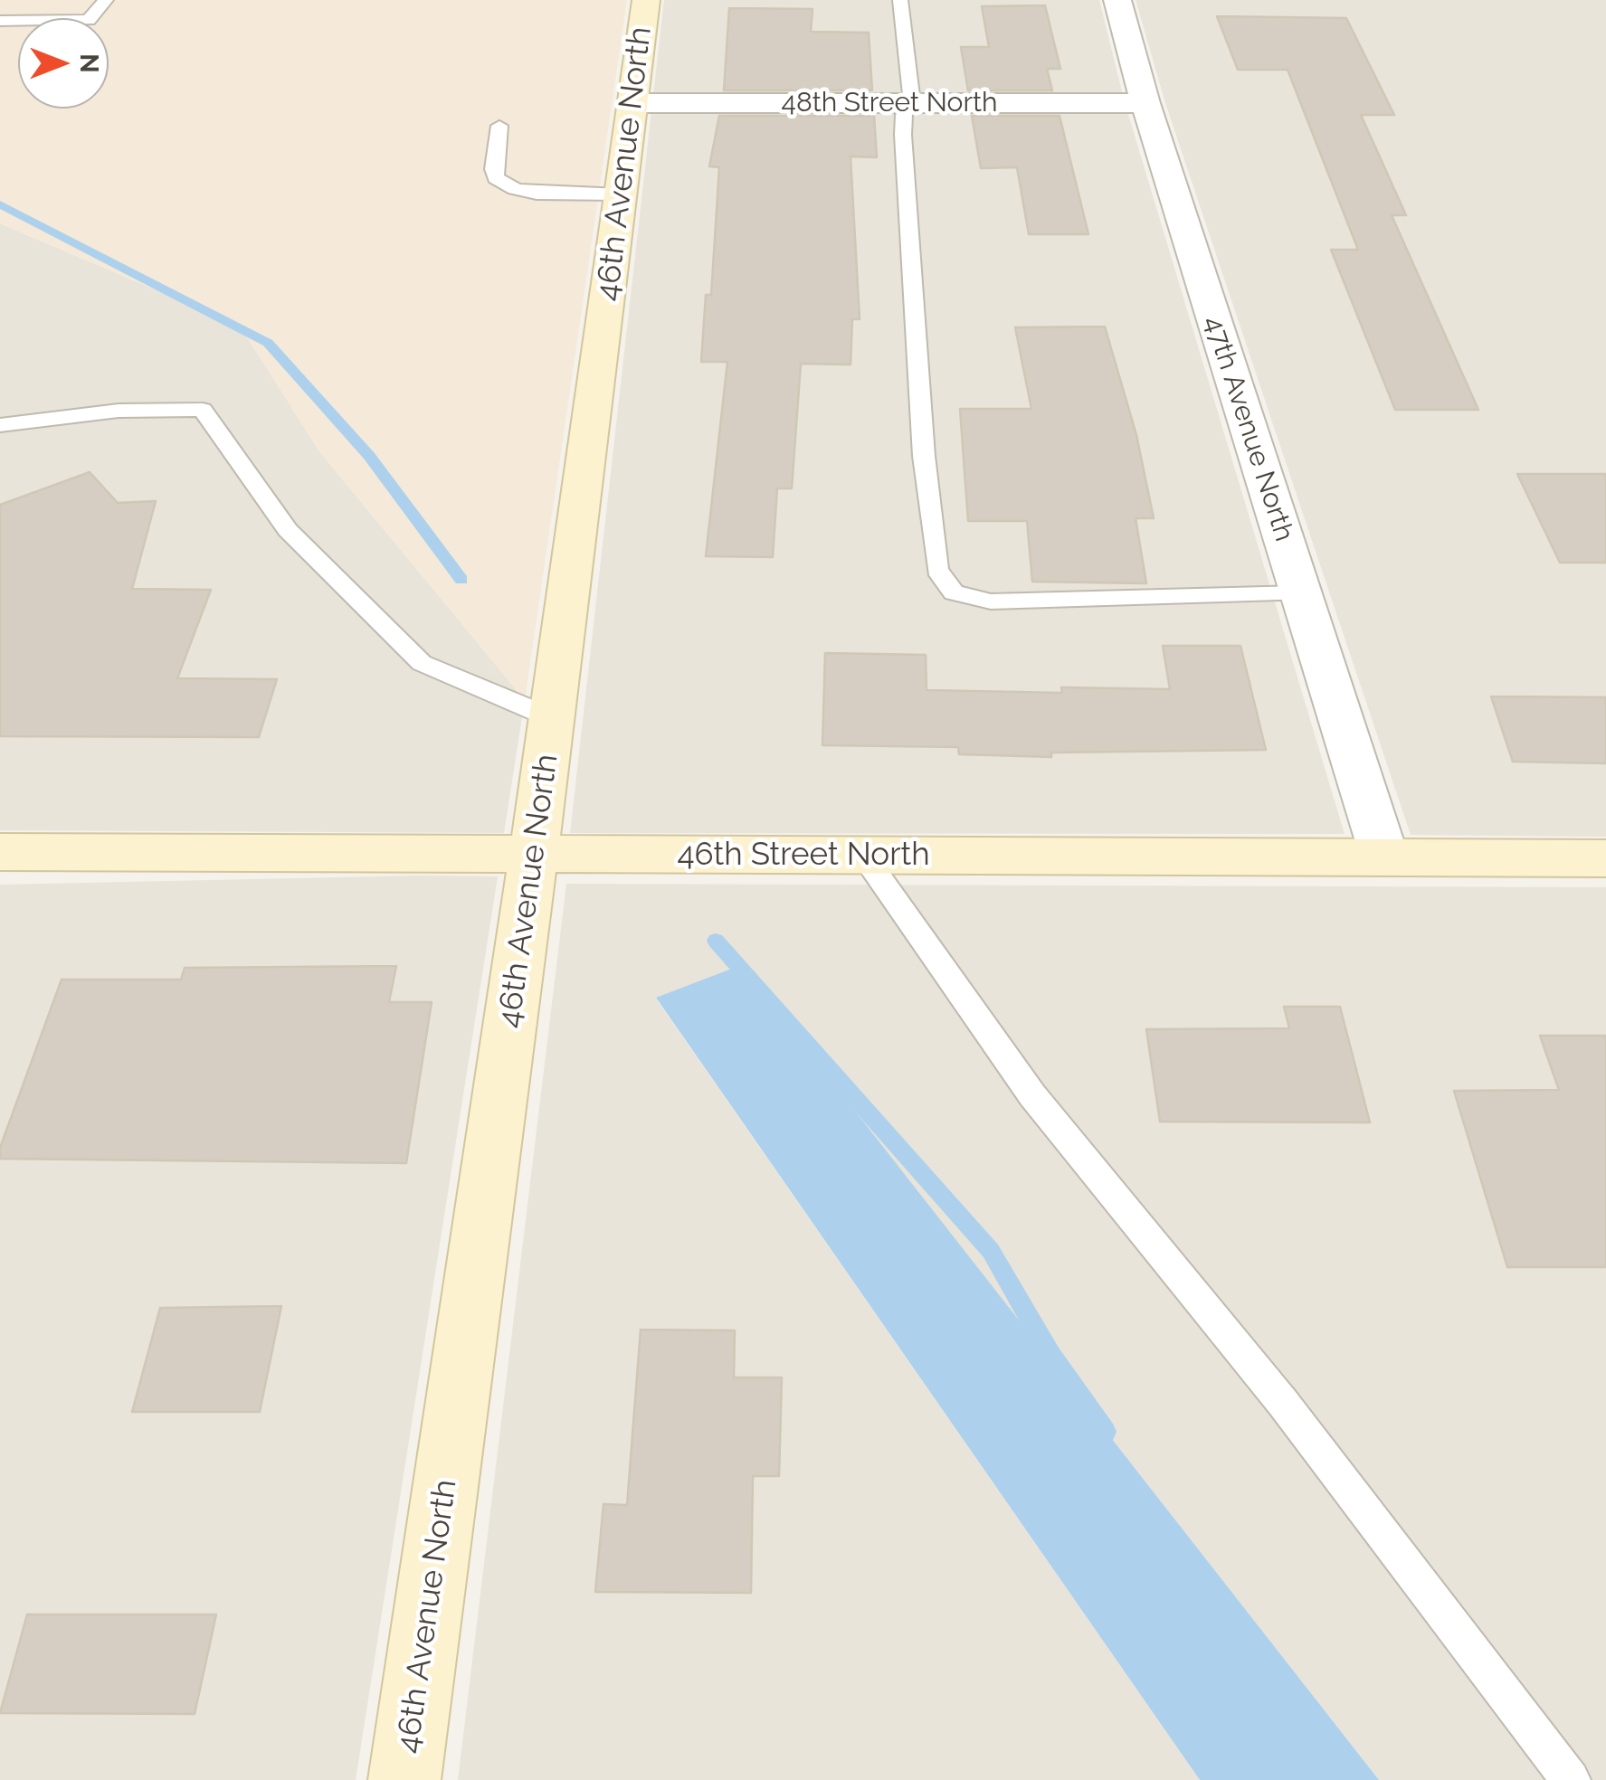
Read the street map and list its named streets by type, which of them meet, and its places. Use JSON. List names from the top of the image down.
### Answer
{
  "streets": {
    "street": [
      "48th Street North",
      "46th Avenue North",
      "47th Avenue North",
      "46th Street North"
    ]
  },
  "crossings": [
    ["48th Street North", "46th Avenue North"],
    ["48th Street North", "47th Avenue North"],
    ["46th Avenue North", "46th Street North"],
    ["47th Avenue North", "46th Street North"]
  ],
  "north": "right"
}
